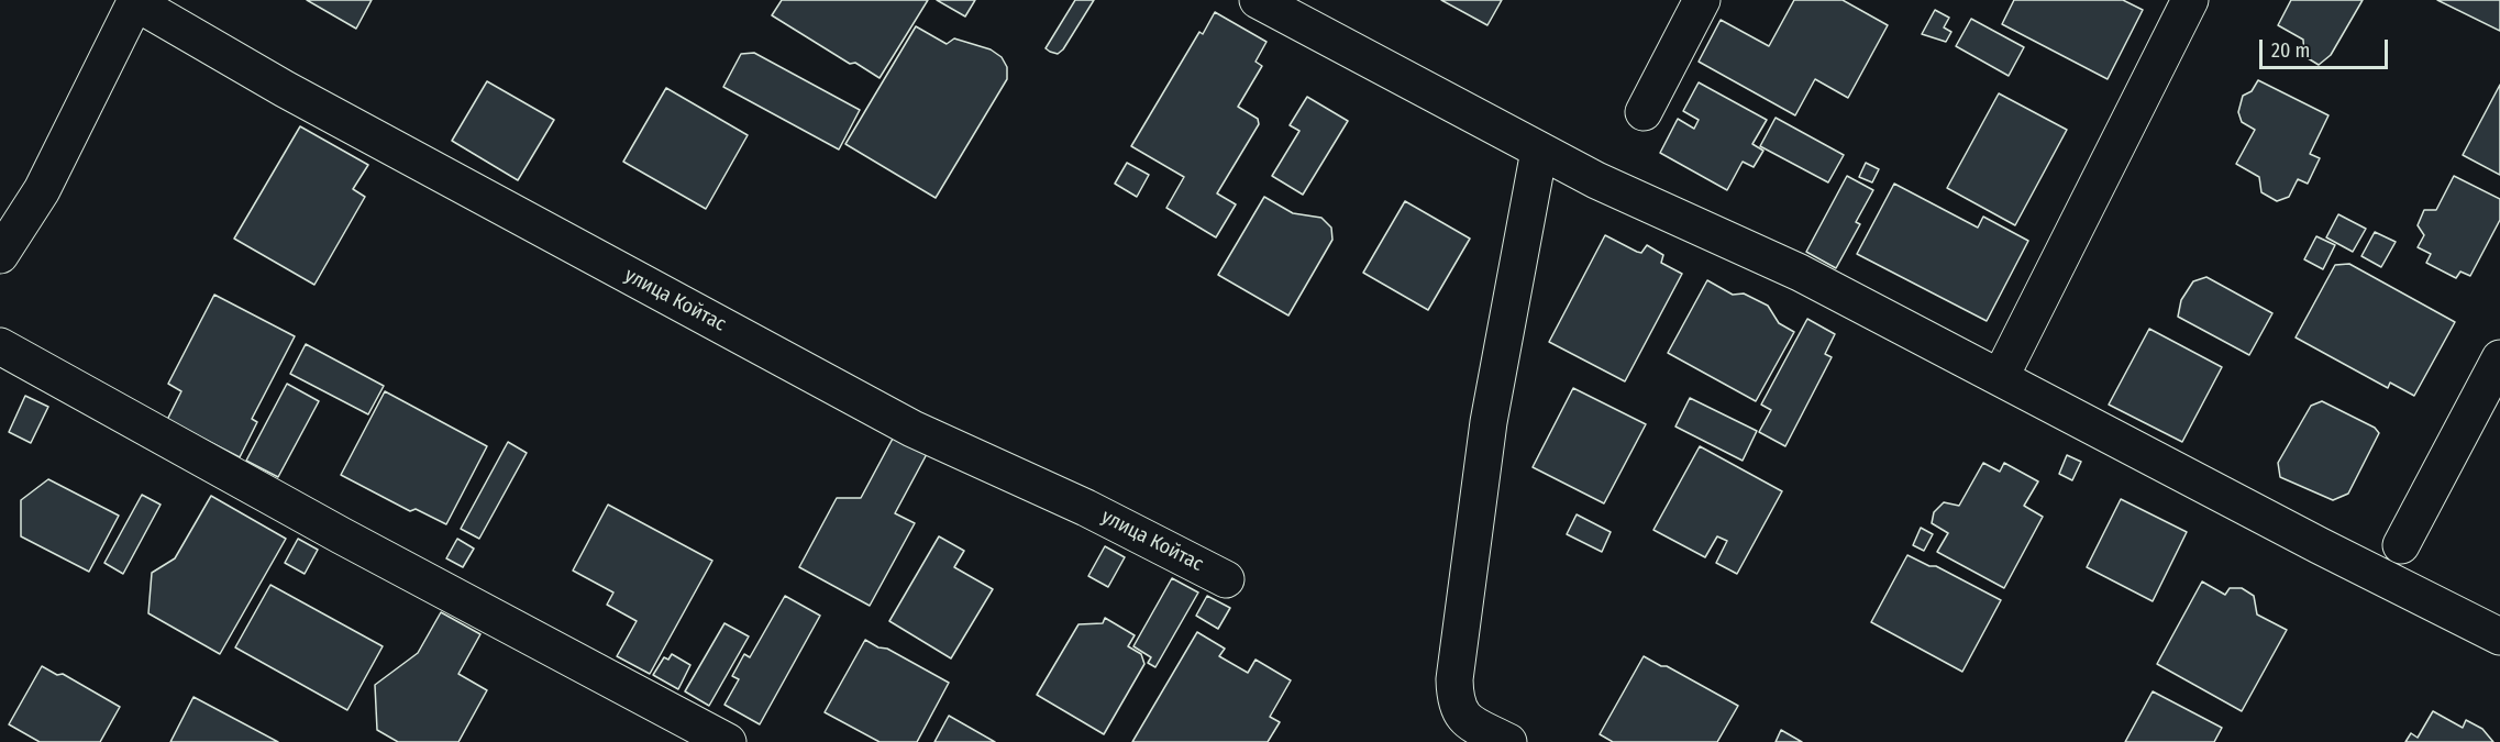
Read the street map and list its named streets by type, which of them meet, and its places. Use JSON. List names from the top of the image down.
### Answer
{
  "streets": {
    "street": ["улица Койтас"]
  },
  "scale_bar": "20 m"
}
